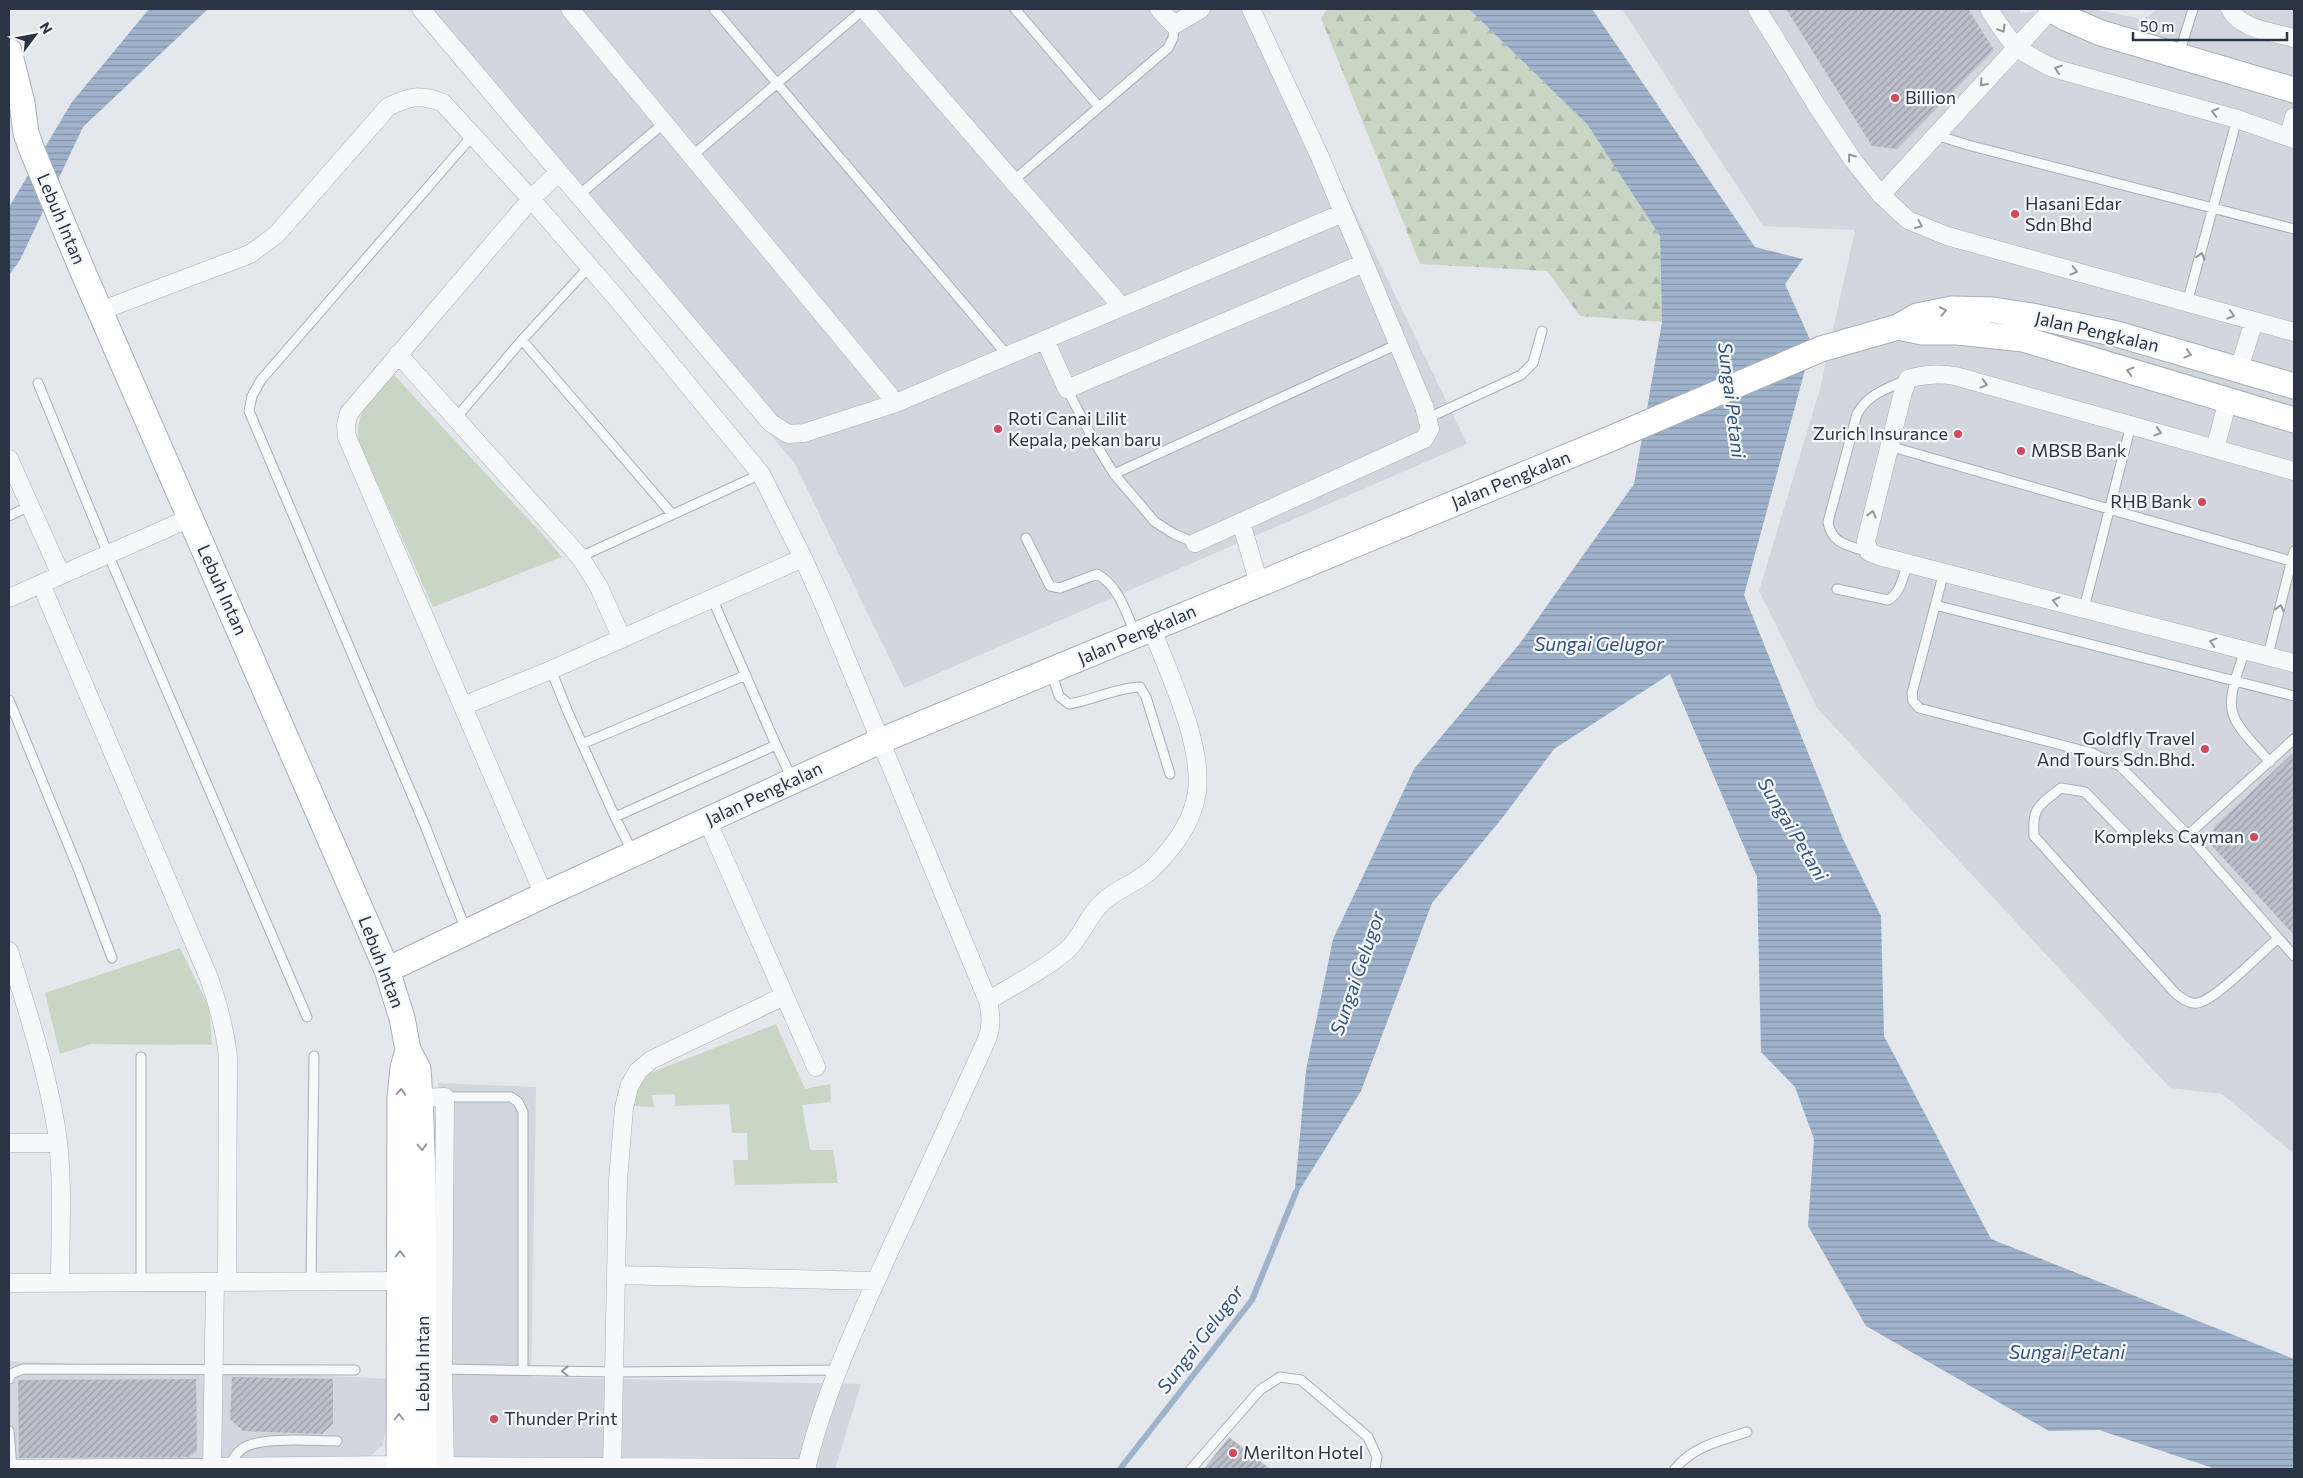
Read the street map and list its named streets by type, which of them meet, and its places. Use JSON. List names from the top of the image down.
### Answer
{
  "streets": {
    "main road": ["Lebuh Intan", "Jalan Pengkalan"]
  },
  "crossings": [
    ["Lebuh Intan", "Jalan Pengkalan"]
  ],
  "water": ["Sungai Petani", "Sungai Gelugor"],
  "places": [
    "Billion",
    "Hasani Edar Sdn Bhd",
    "Roti Canai Lilit Kepala, pekan baru",
    "Zurich Insurance",
    "MBSB Bank",
    "RHB Bank",
    "Goldfly Travel And Tours Sdn.Bhd.",
    "Kompleks Cayman",
    "Thunder Print",
    "Merilton Hotel"
  ],
  "scale_bar": "50 m",
  "north": "top right"
}
